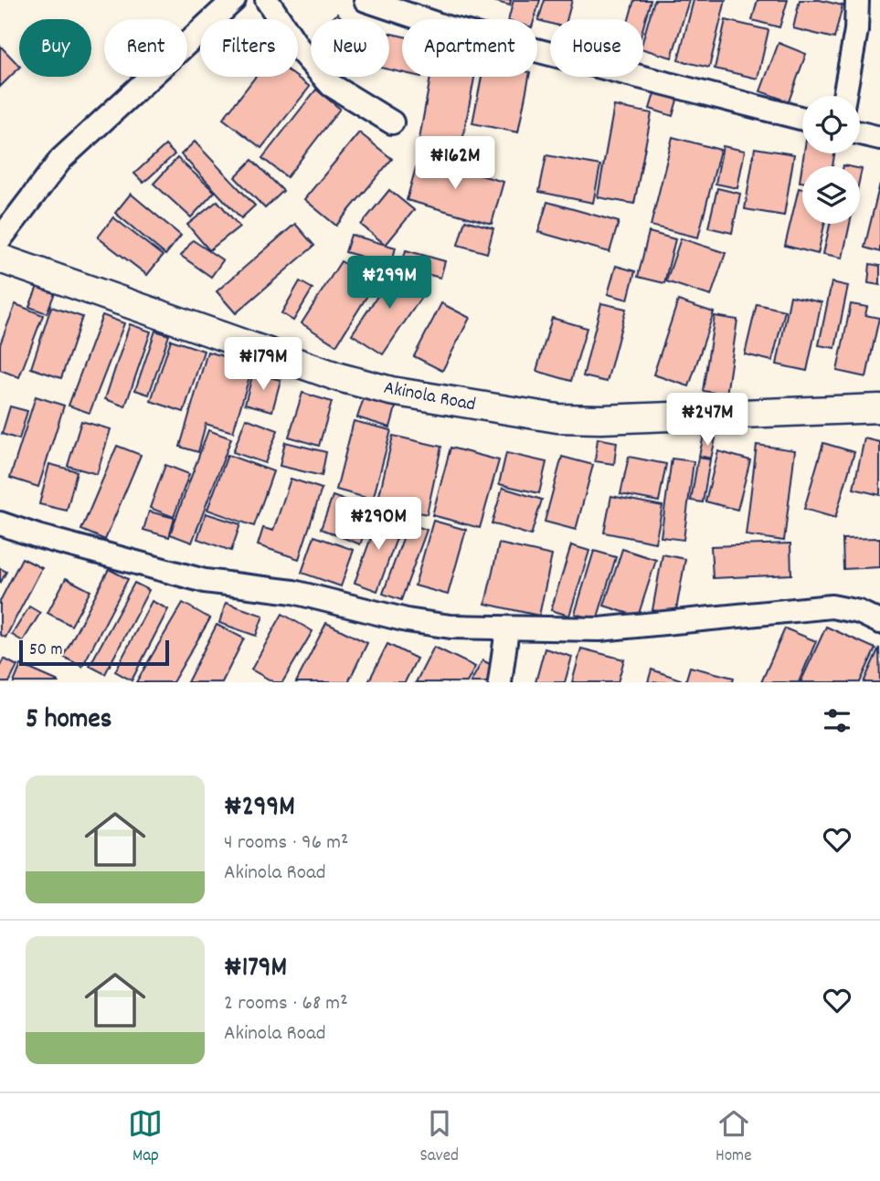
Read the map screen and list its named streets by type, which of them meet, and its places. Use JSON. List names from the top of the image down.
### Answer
{
  "streets": {
    "street": ["Akinola Road"]
  },
  "scale_bar": "50 m",
  "page": {
    "chip": [
      "Buy",
      "Rent",
      "Filters",
      "New",
      "Apartment",
      "House"
    ],
    "price": [
      "₦162M",
      "₦299M",
      "₦179M",
      "₦247M",
      "₦290M"
    ],
    "scale": "50 m",
    "heading": "5 homes",
    "list": [
      {
        "name": "₦299M",
        "note": "4 rooms · 96 m² · Akinola Road"
      },
      {
        "name": "₦179M",
        "note": "2 rooms · 68 m² · Akinola Road"
      }
    ],
    "tabs": ["Map", "Saved", "Home"]
  }
}
